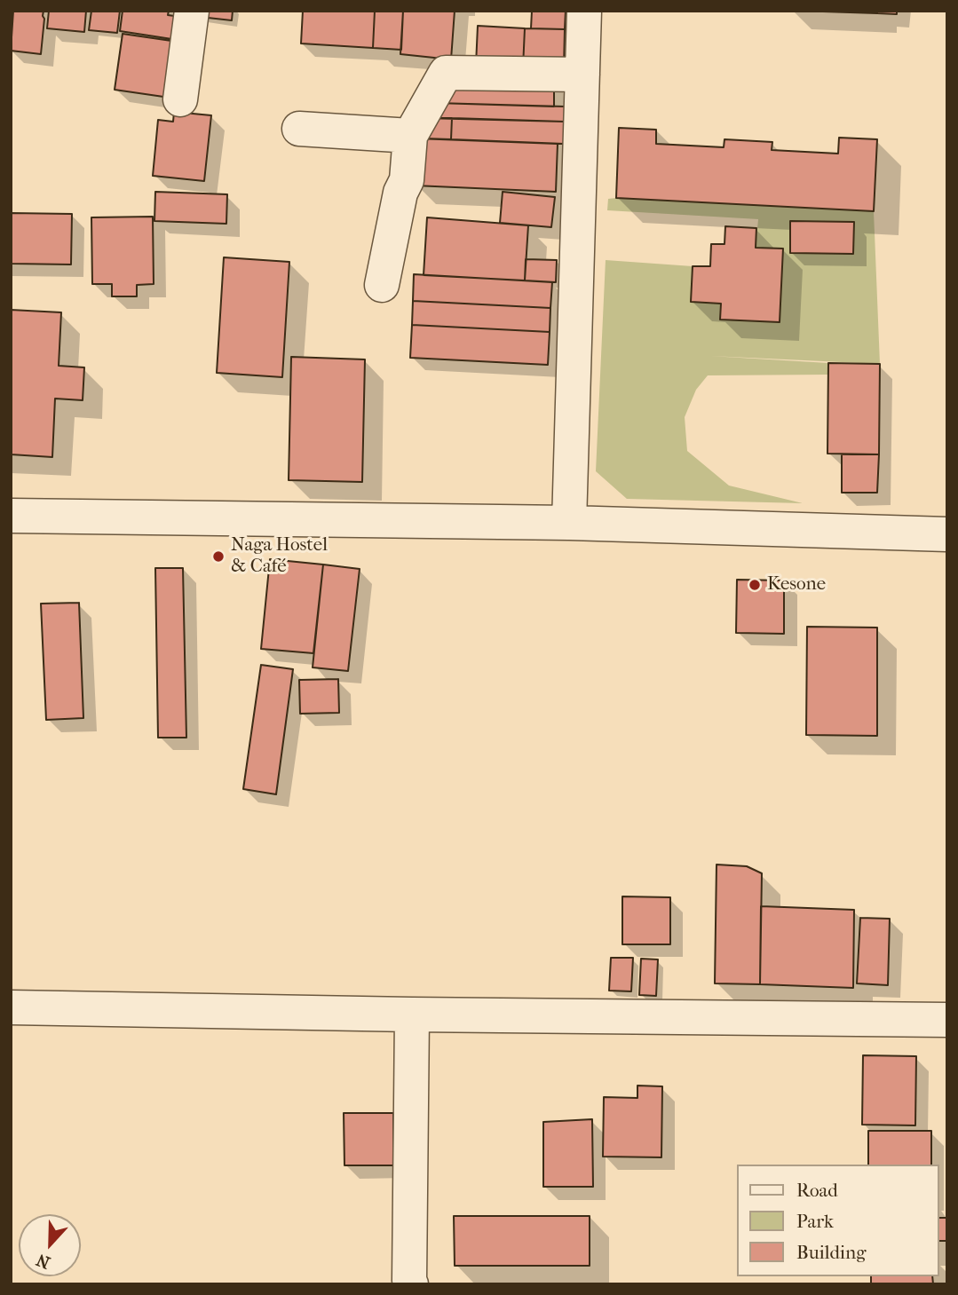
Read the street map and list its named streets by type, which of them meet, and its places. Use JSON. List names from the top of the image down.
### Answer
{
  "places": ["Naga Hostel & Café", "Kesone"],
  "legend": ["Road", "Park", "Building"],
  "north": "bottom"
}
